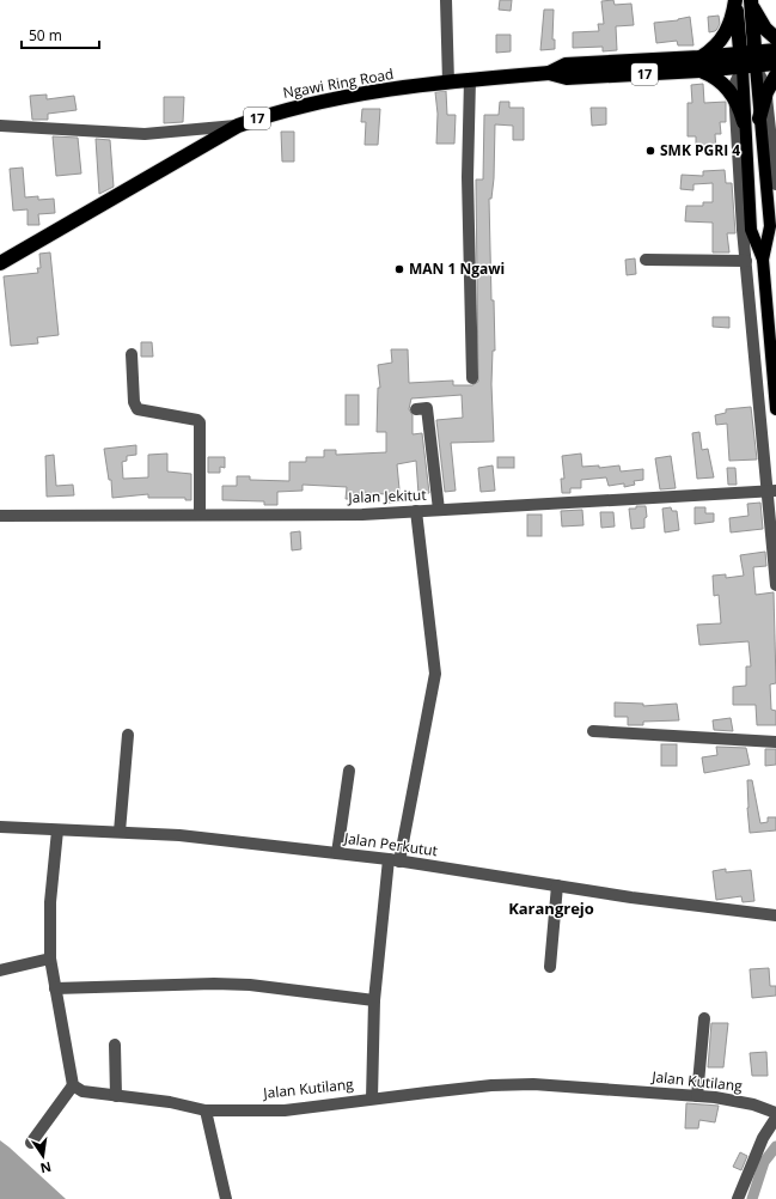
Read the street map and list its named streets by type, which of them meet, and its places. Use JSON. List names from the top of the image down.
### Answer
{
  "streets": {
    "highway": ["17", "Ngawi Ring Road"],
    "street": ["Jalan Jekitut", "Jalan Perkutut", "Jalan Kutilang"]
  },
  "districts": ["Karangrejo"],
  "places": ["SMK PGRI 4", "MAN 1 Ngawi"],
  "scale_bar": "50 m",
  "north": "bottom"
}
